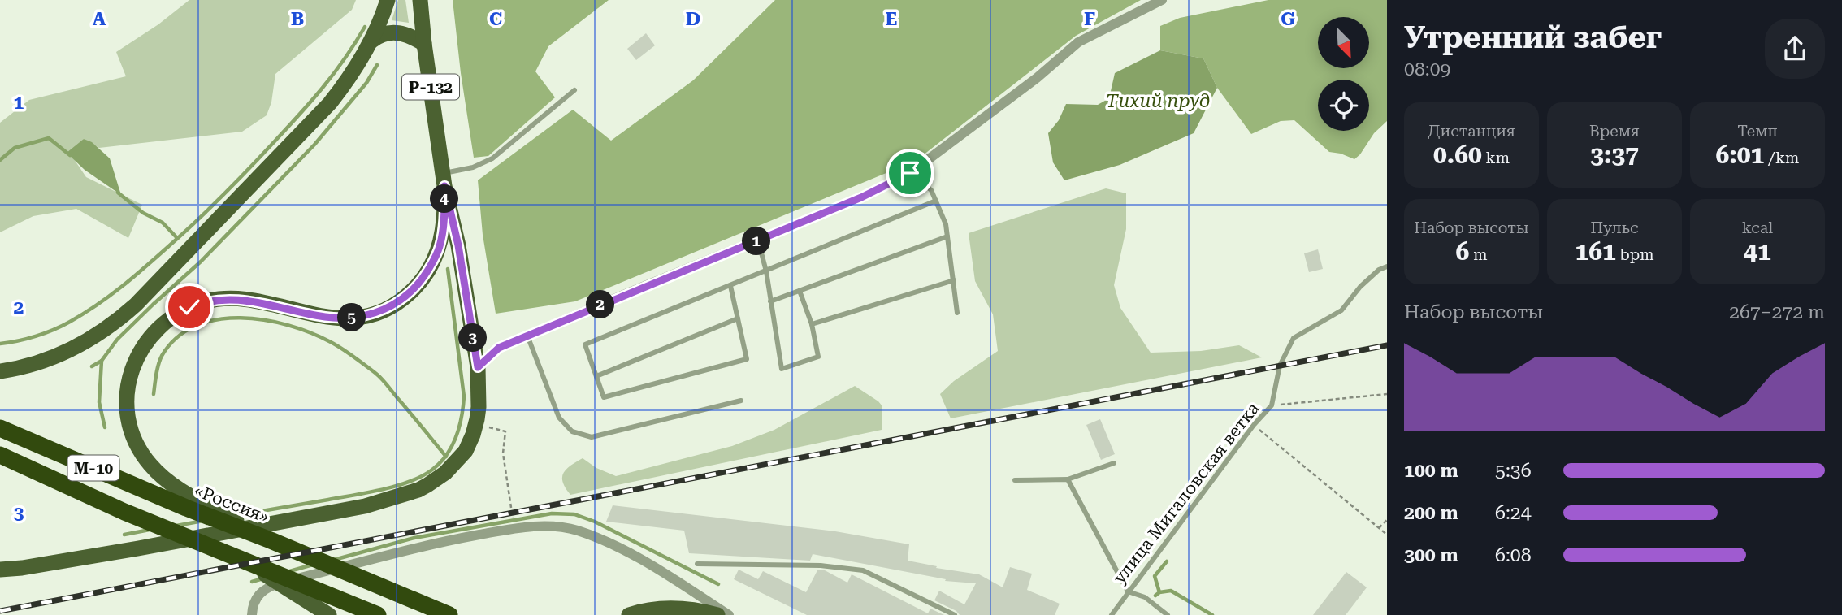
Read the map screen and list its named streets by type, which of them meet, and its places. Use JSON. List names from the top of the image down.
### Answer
{
  "streets": {
    "highway": ["М-10", "«Россия»"],
    "main road": ["Р-132"],
    "lane": ["улица Мигаловская ветка"]
  },
  "water": ["Тихий пруд"],
  "north": "bottom right",
  "page": {
    "heading": ["Утренний забег", "08:09"],
    "stats": [
      ["Дистанция", "0.60 km"],
      ["Время", "3:37"],
      ["Темп", "6:01 /km"],
      ["Набор высоты", "6 m"],
      ["Пульс", "161 bpm"],
      ["kcal", "41"]
    ],
    "pins": [
      "4",
      "1",
      "2",
      "5",
      "3"
    ],
    "chart": ["Набор высоты", "267–272 m"],
    "list": [
      {
        "name": "100 m",
        "note": "5:36"
      },
      {
        "name": "200 m",
        "note": "6:24"
      },
      {
        "name": "300 m",
        "note": "6:08"
      }
    ]
  },
  "grid": {
    "columns": [
      "A",
      "B",
      "C",
      "D",
      "E",
      "F",
      "G"
    ],
    "rows": ["1", "2", "3"]
  }
}
